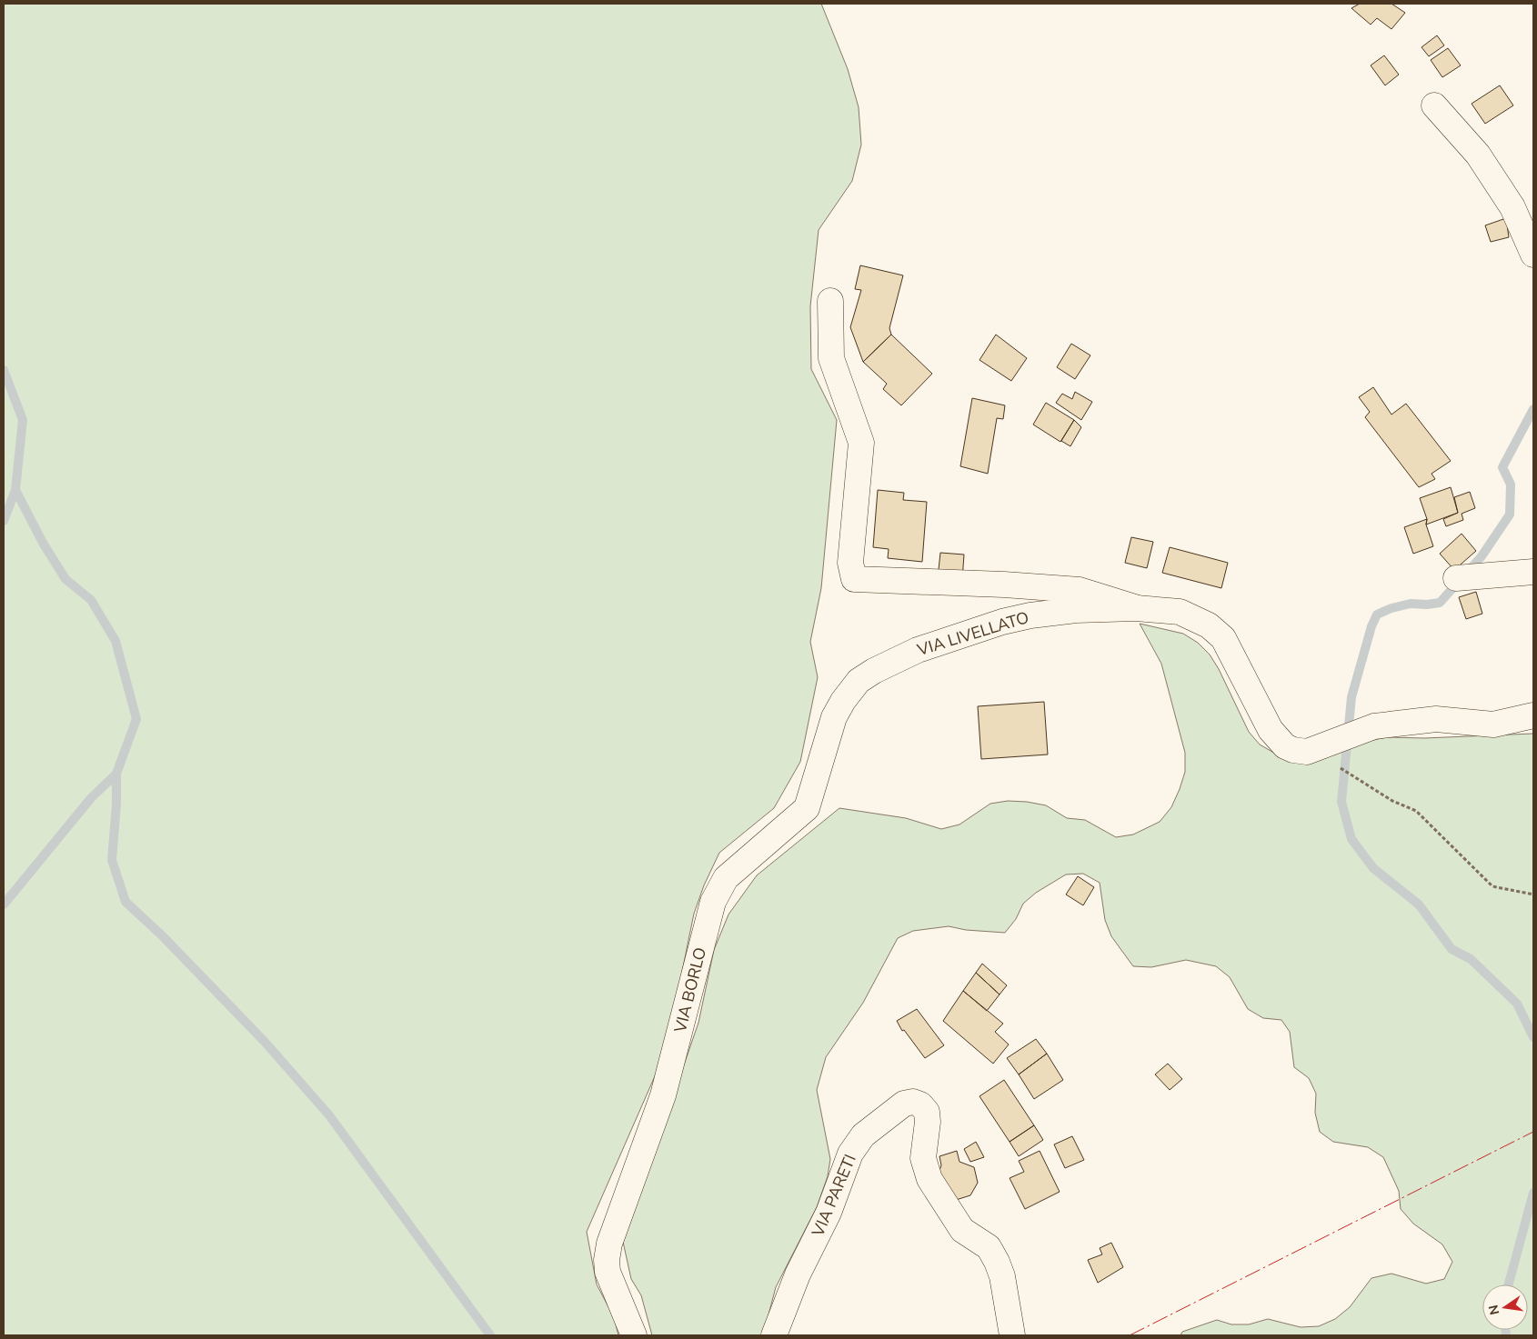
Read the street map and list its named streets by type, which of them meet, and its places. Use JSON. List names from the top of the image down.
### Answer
{
  "streets": {
    "main road": ["VIA LIVELLATO", "VIA BORLO", "VIA PARETI"]
  },
  "crossings": [
    ["VIA LIVELLATO", "VIA BORLO"]
  ],
  "north": "left"
}
